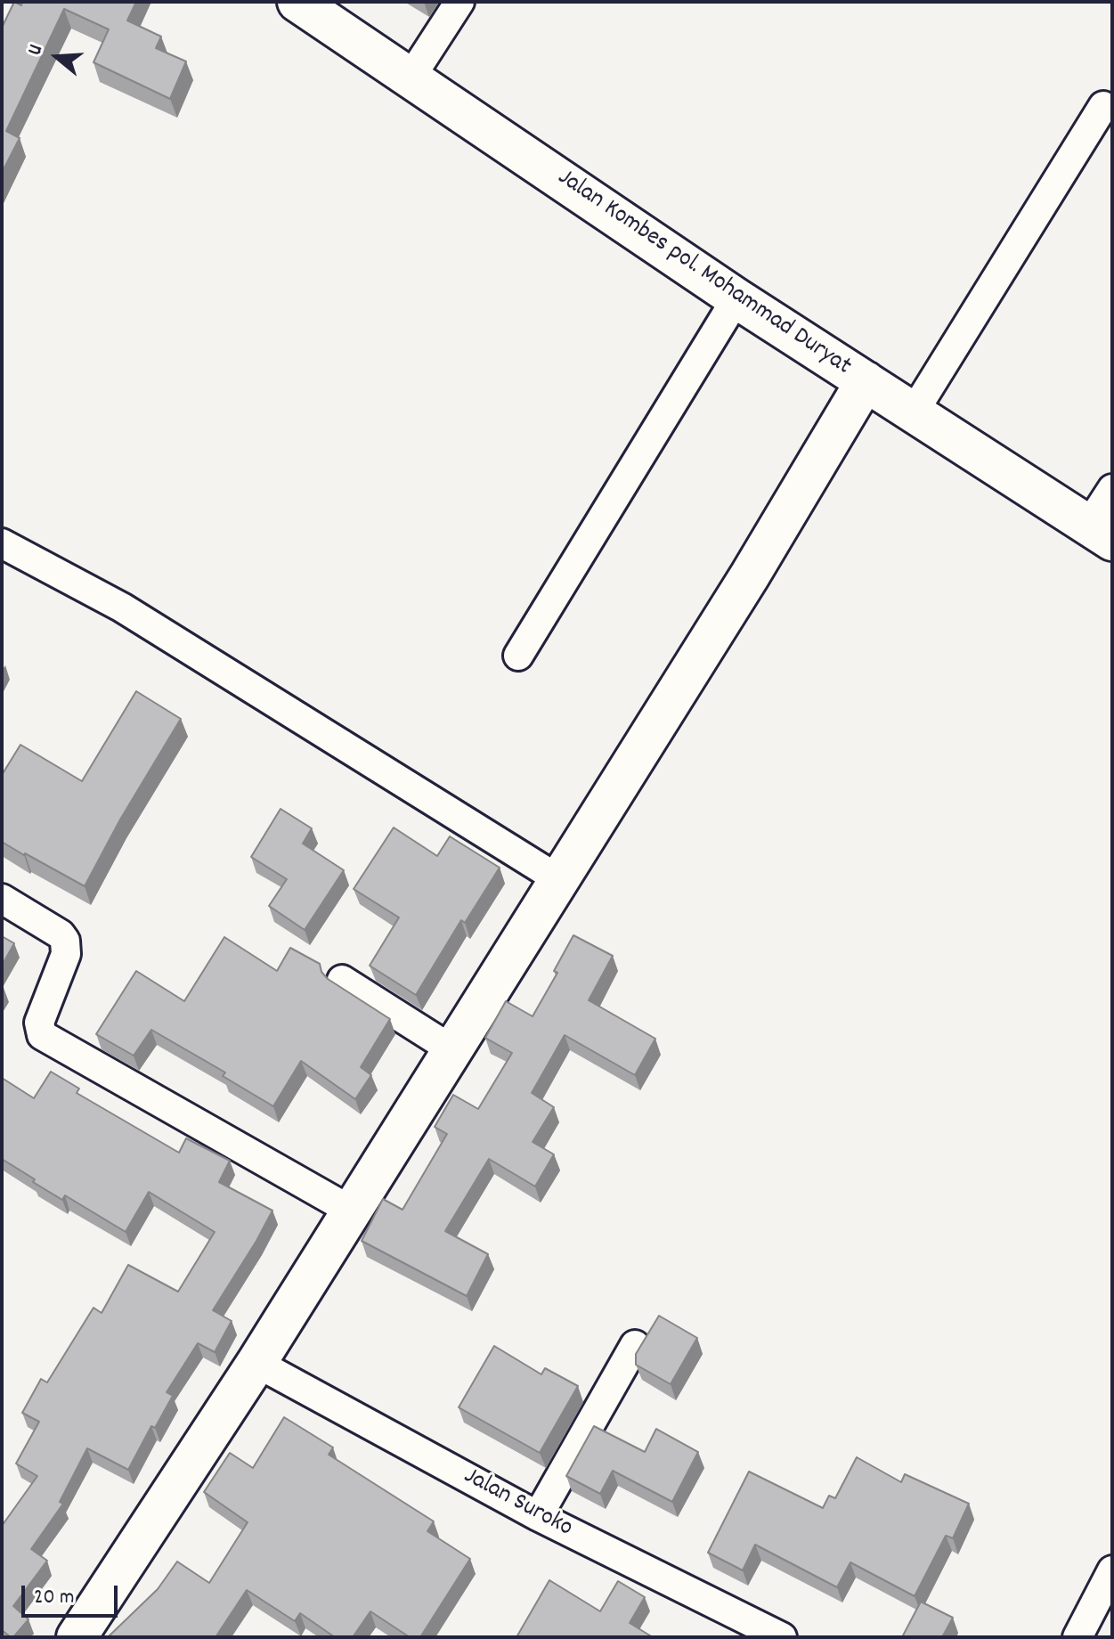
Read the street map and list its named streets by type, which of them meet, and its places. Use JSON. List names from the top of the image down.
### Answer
{
  "streets": {
    "street": ["Jalan Kombes pol. Mohammad Duryat", "Jalan Suroko"]
  },
  "scale_bar": "20 m",
  "north": "left"
}
